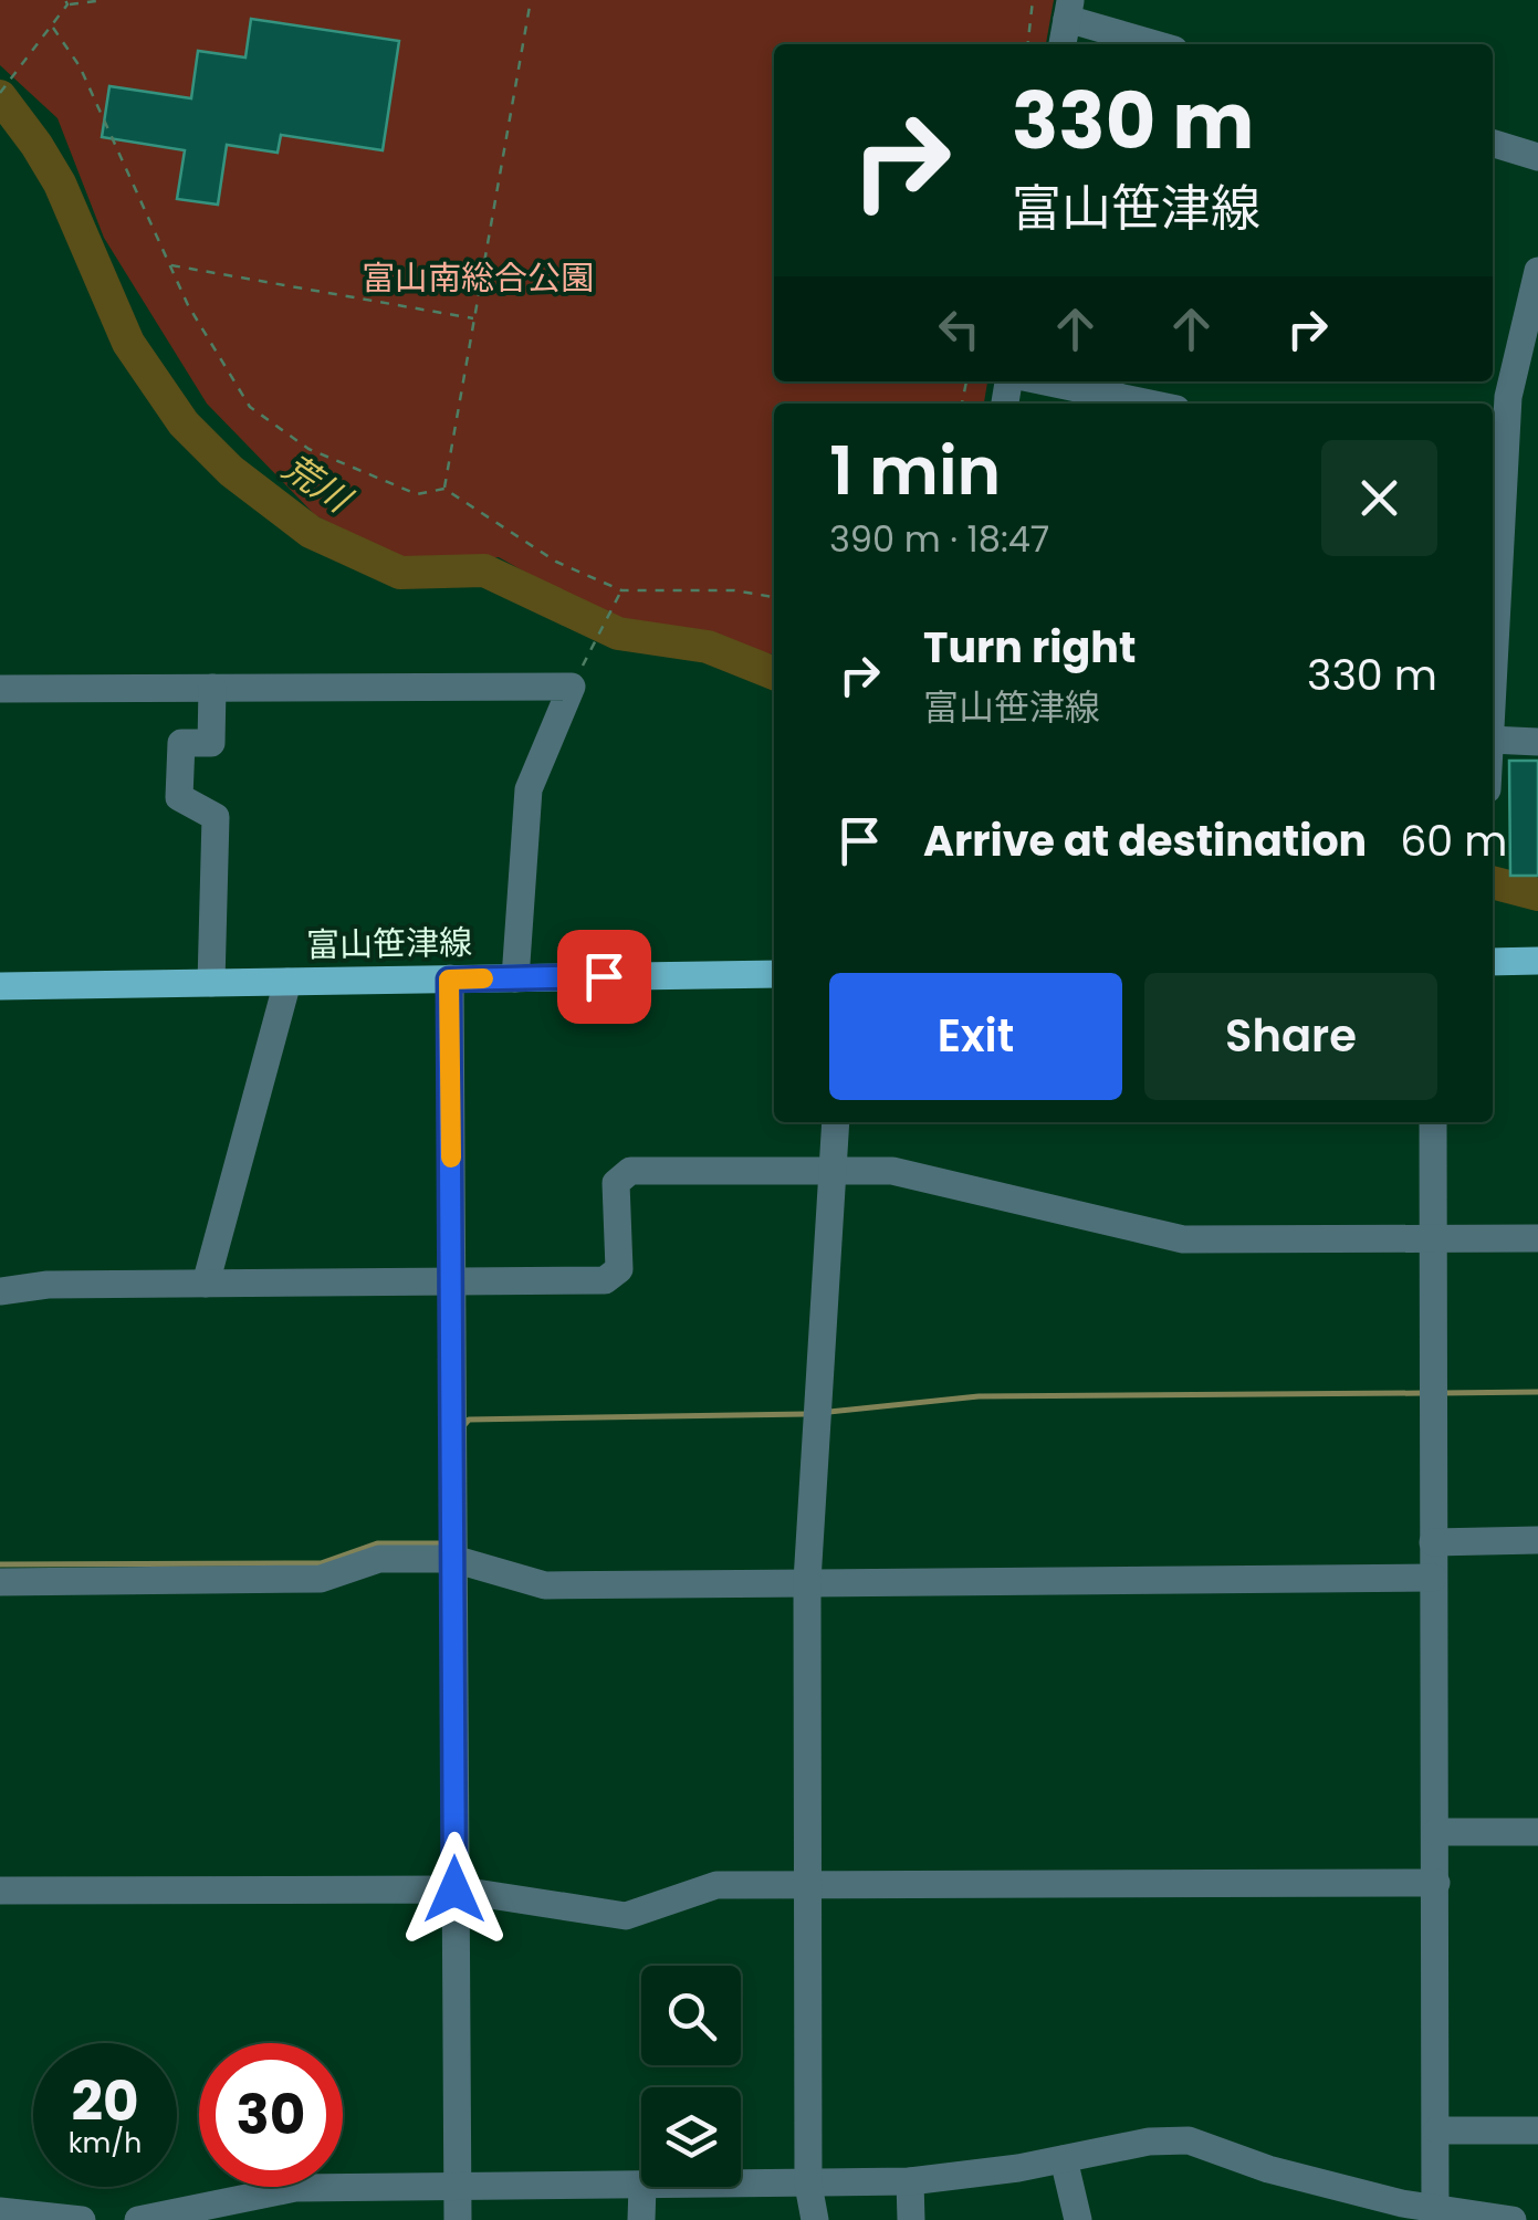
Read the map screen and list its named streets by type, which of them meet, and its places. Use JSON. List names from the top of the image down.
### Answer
{
  "streets": {
    "main road": ["富山笹津線"]
  },
  "water": ["荒川"],
  "parks": ["富山南総合公園"],
  "page": {
    "turn": ["330 m", "富山笹津線"],
    "heading": ["1 min", "390 m · 18:47"],
    "list": [
      {
        "name": "Turn right",
        "note": "富山笹津線",
        "value": "330 m"
      },
      {
        "name": "Arrive at destination",
        "value": "60 m"
      }
    ],
    "buttons": ["Exit", "Share"],
    "speed": "20 km/h",
    "limit": "30"
  }
}
